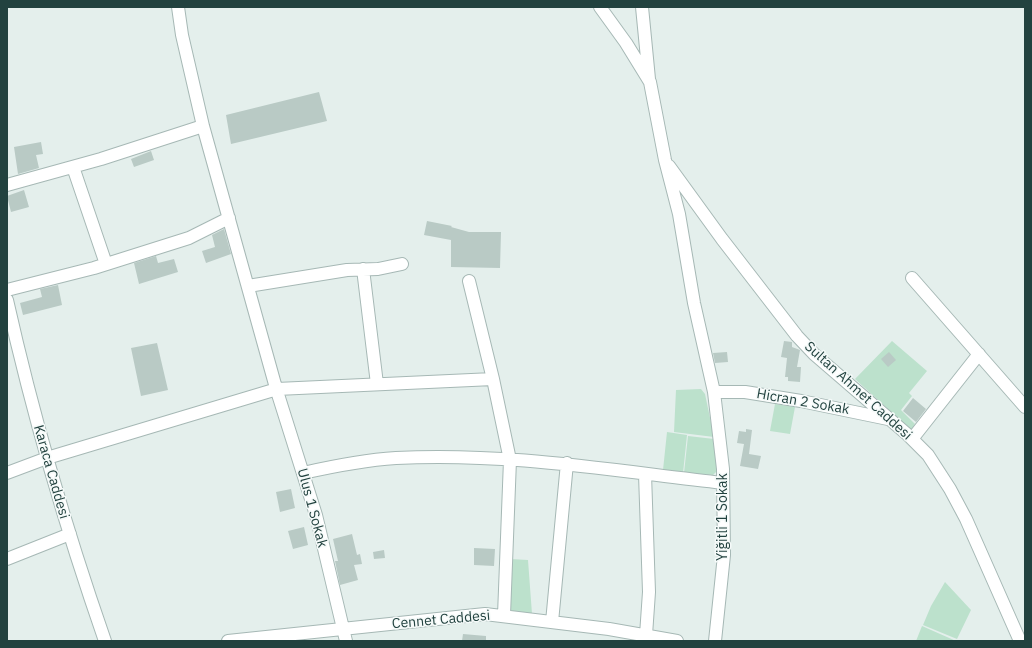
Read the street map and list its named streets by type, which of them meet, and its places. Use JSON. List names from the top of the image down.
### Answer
{
  "streets": {
    "street": [
      "Sultan Ahmet Caddesi",
      "Hicran 2 Sokak",
      "Karaca Caddesi",
      "Ulus 1 Sokak",
      "Yiğitli 1 Sokak",
      "Cennet Caddesi"
    ]
  },
  "crossings": [
    ["Sultan Ahmet Caddesi", "Hicran 2 Sokak"],
    ["Sultan Ahmet Caddesi", "Yiğitli 1 Sokak"],
    ["Hicran 2 Sokak", "Yiğitli 1 Sokak"],
    ["Ulus 1 Sokak", "Cennet Caddesi"]
  ]
}
